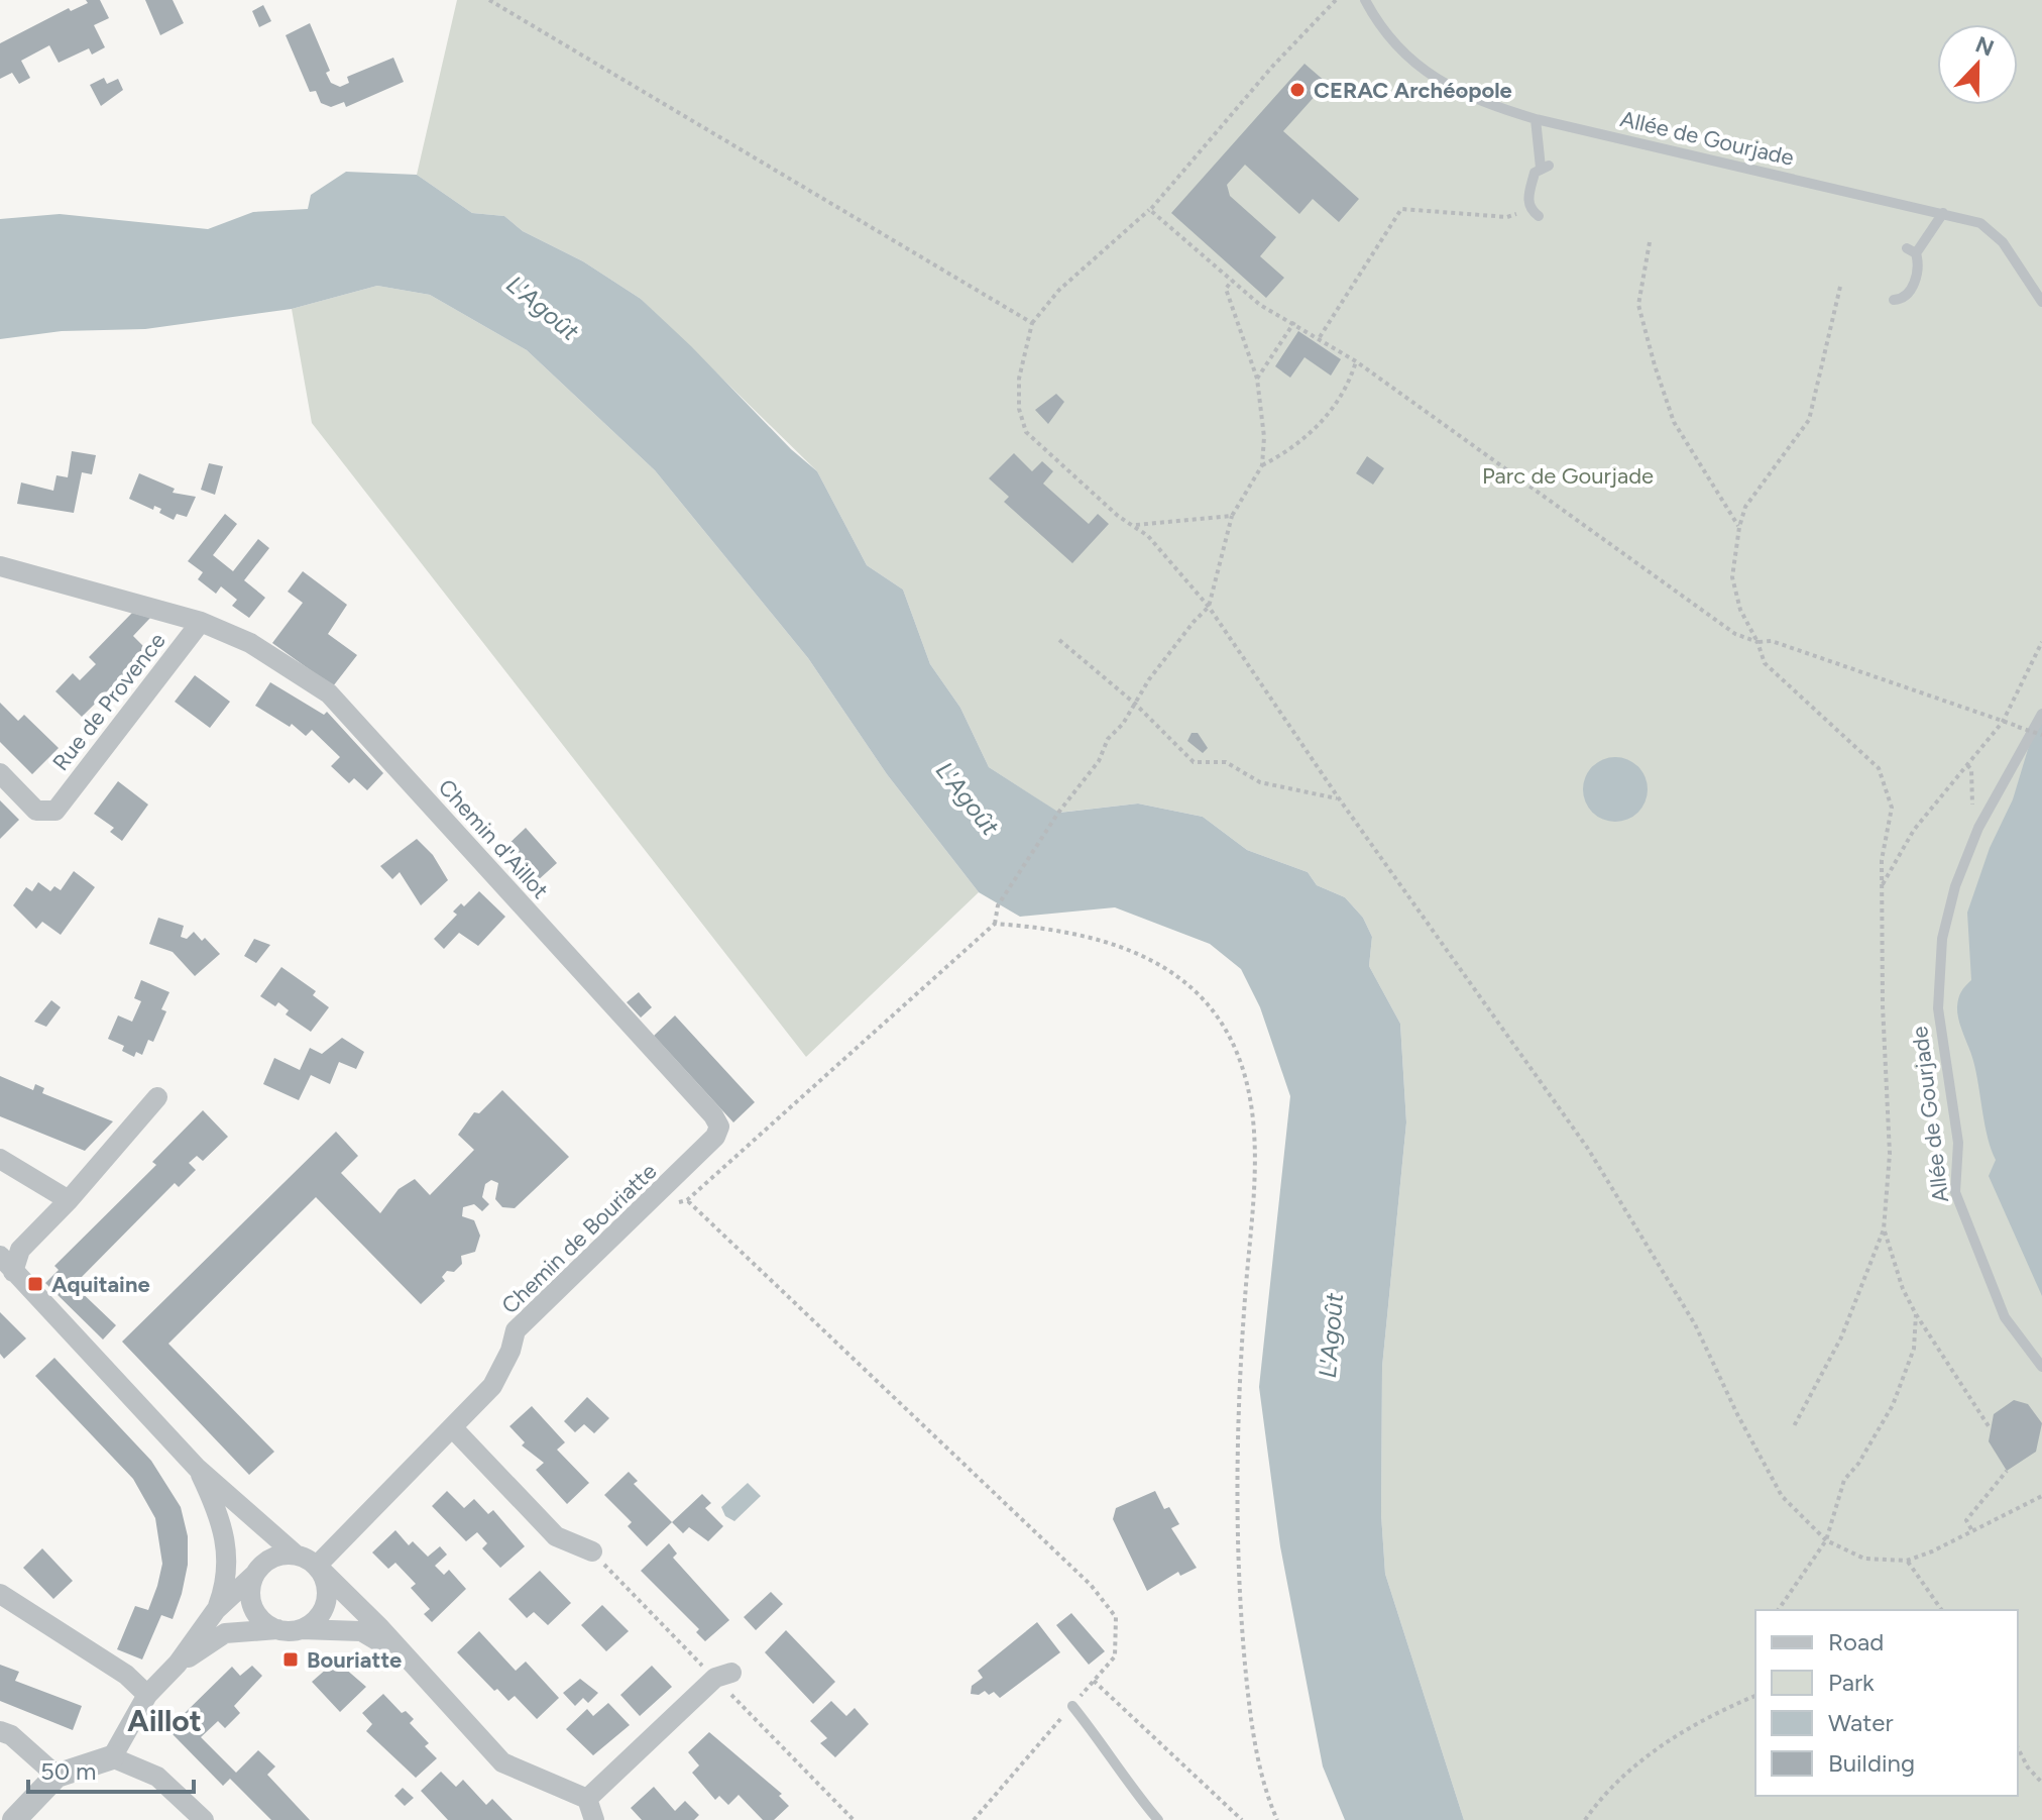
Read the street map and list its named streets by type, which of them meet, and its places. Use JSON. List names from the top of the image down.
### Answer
{
  "streets": {
    "street": ["Rue de Provence", "Chemin d'Aillot", "Chemin de Bouriatte"],
    "lane": ["Allée de Gourjade"]
  },
  "crossings": [
    ["Rue de Provence", "Chemin d'Aillot"],
    ["Chemin d'Aillot", "Chemin de Bouriatte"]
  ],
  "districts": ["Aillot"],
  "water": ["L'Agoût"],
  "parks": ["Parc de Gourjade"],
  "places": {
    "other": ["CERAC Archéopole"],
    "transit": ["Aquitaine", "Bouriatte"]
  },
  "legend": [
    "Road",
    "Park",
    "Water",
    "Building"
  ],
  "scale_bar": "50 m",
  "north": "top"
}
